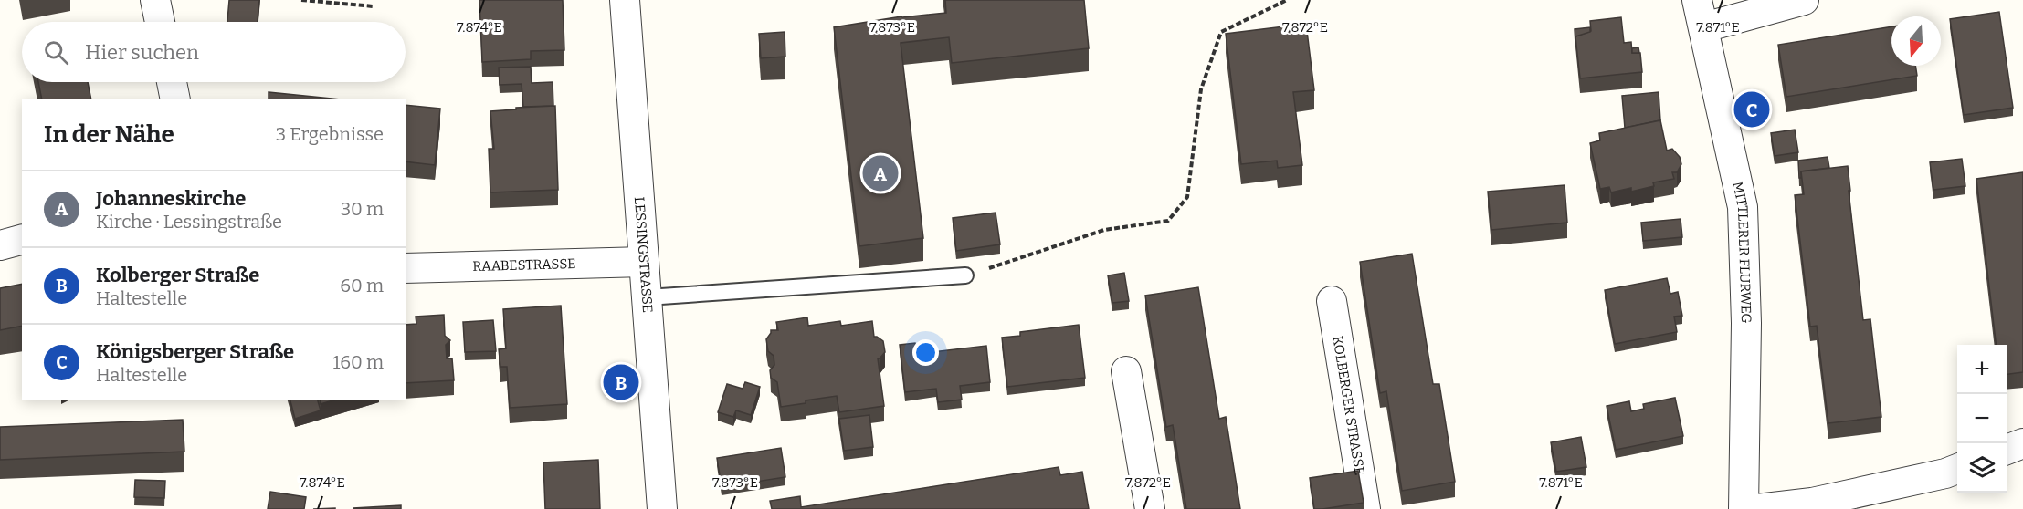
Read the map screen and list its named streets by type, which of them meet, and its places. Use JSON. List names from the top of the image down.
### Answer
{
  "streets": {
    "street": [
      "MITTLERER FLURWEG",
      "LESSINGSTRASSE",
      "RAABESTRASSE",
      "KOLBERGER STRASSE"
    ]
  },
  "crossings": [
    ["LESSINGSTRASSE", "RAABESTRASSE"]
  ],
  "north": "bottom",
  "page": {
    "search": "Hier suchen",
    "pins": ["C", "A", "B"],
    "heading": ["In der Nähe", "3 Ergebnisse"],
    "list": [
      {
        "mark": "A",
        "name": "Johanneskirche",
        "note": "Kirche · Lessingstraße",
        "value": "30 m"
      },
      {
        "mark": "B",
        "name": "Kolberger Straße",
        "note": "Haltestelle",
        "value": "60 m"
      },
      {
        "mark": "C",
        "name": "Königsberger Straße",
        "note": "Haltestelle",
        "value": "160 m"
      }
    ],
    "map_buttons": ["+", "−"]
  },
  "coordinates": [
    "7.874°E",
    "7.873°E",
    "7.872°E",
    "7.871°E"
  ]
}
